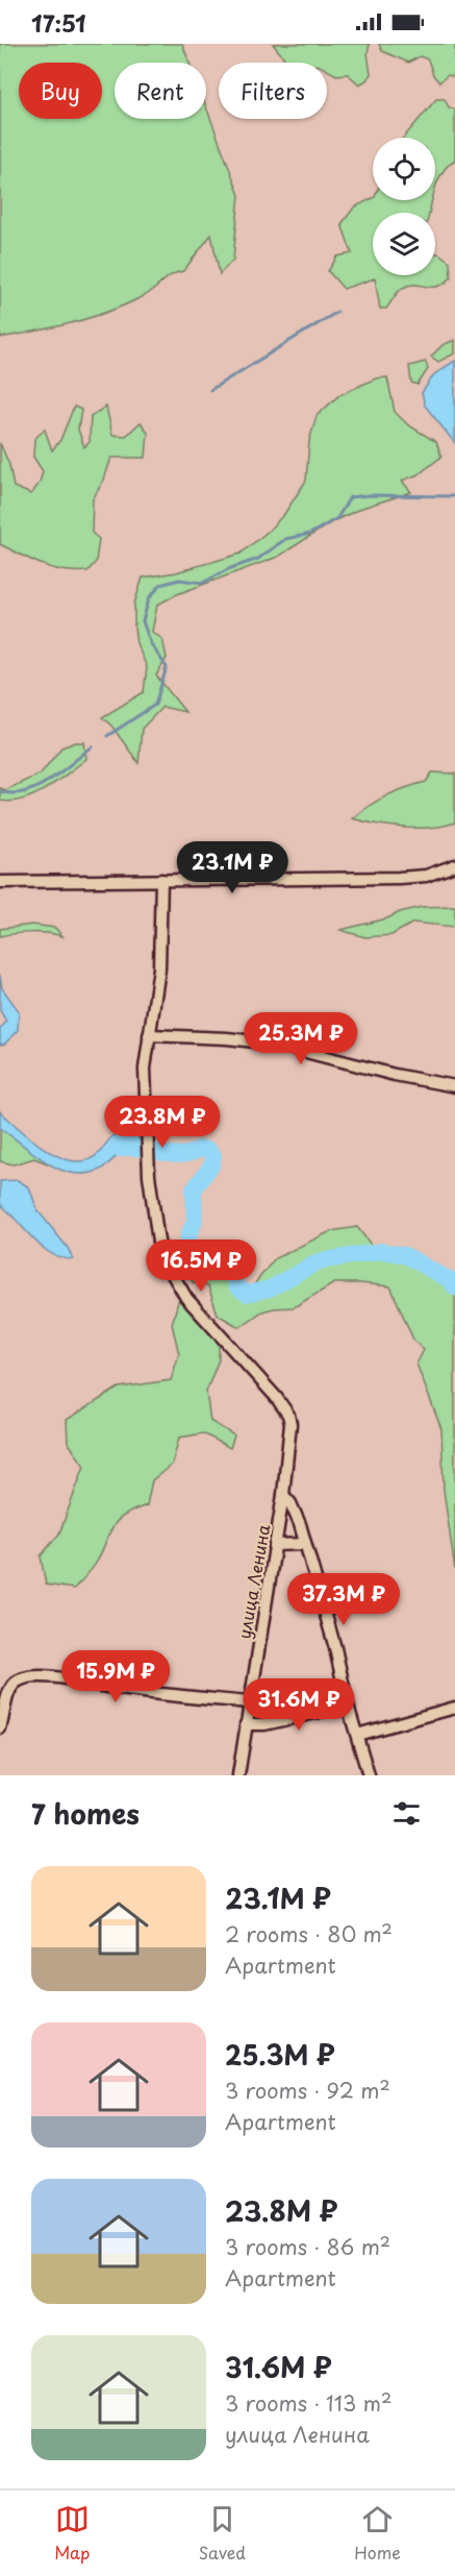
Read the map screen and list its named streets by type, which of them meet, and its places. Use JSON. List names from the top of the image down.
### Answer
{
  "streets": {
    "street": ["улица Ленина"]
  },
  "page": {
    "status": "17:51",
    "chip": ["Buy", "Rent", "Filters"],
    "price": [
      "23.1M ₽",
      "25.3M ₽",
      "23.8M ₽",
      "16.5M ₽",
      "37.3M ₽",
      "15.9M ₽",
      "31.6M ₽"
    ],
    "heading": "7 homes",
    "list": [
      {
        "name": "23.1M ₽",
        "note": "2 rooms · 80 m² · Apartment"
      },
      {
        "name": "25.3M ₽",
        "note": "3 rooms · 92 m² · Apartment"
      },
      {
        "name": "23.8M ₽",
        "note": "3 rooms · 86 m² · Apartment"
      },
      {
        "name": "31.6M ₽",
        "note": "3 rooms · 113 m² · улица Ленина"
      }
    ],
    "tabs": ["Map", "Saved", "Home"]
  }
}
